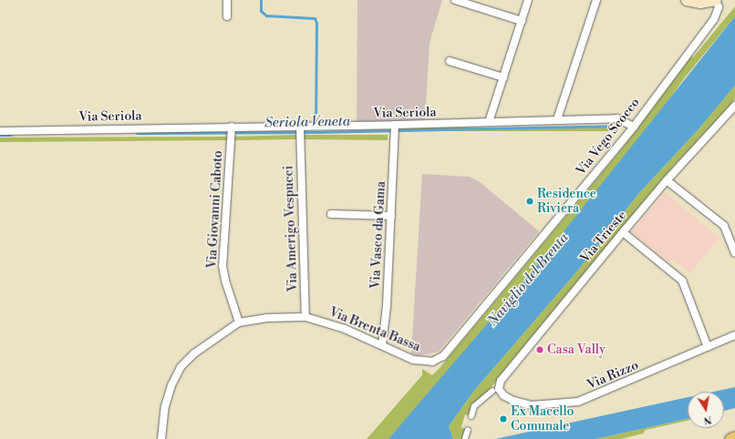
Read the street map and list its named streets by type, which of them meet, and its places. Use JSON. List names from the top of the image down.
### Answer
{
  "streets": {
    "street": [
      "Via Seriola",
      "Via Vego Scocco",
      "Via Giovanni Caboto",
      "Via Amerigo Vespucci",
      "Via Vasco da Gama",
      "Via Trieste",
      "Via Brenta Bassa",
      "Via Rizzo"
    ]
  },
  "crossings": [
    ["Via Seriola", "Via Vego Scocco"],
    ["Via Seriola", "Via Giovanni Caboto"],
    ["Via Seriola", "Via Amerigo Vespucci"],
    ["Via Seriola", "Via Vasco da Gama"],
    ["Via Vego Scocco", "Via Brenta Bassa"],
    ["Via Giovanni Caboto", "Via Brenta Bassa"],
    ["Via Amerigo Vespucci", "Via Brenta Bassa"],
    ["Via Vasco da Gama", "Via Brenta Bassa"],
    ["Via Trieste", "Via Rizzo"]
  ],
  "water": ["Seriola Veneta", "Naviglio del Brenta"],
  "places": ["Residence Riviera", "Casa Vally", "Ex Macello Comunale"],
  "north": "bottom"
}
